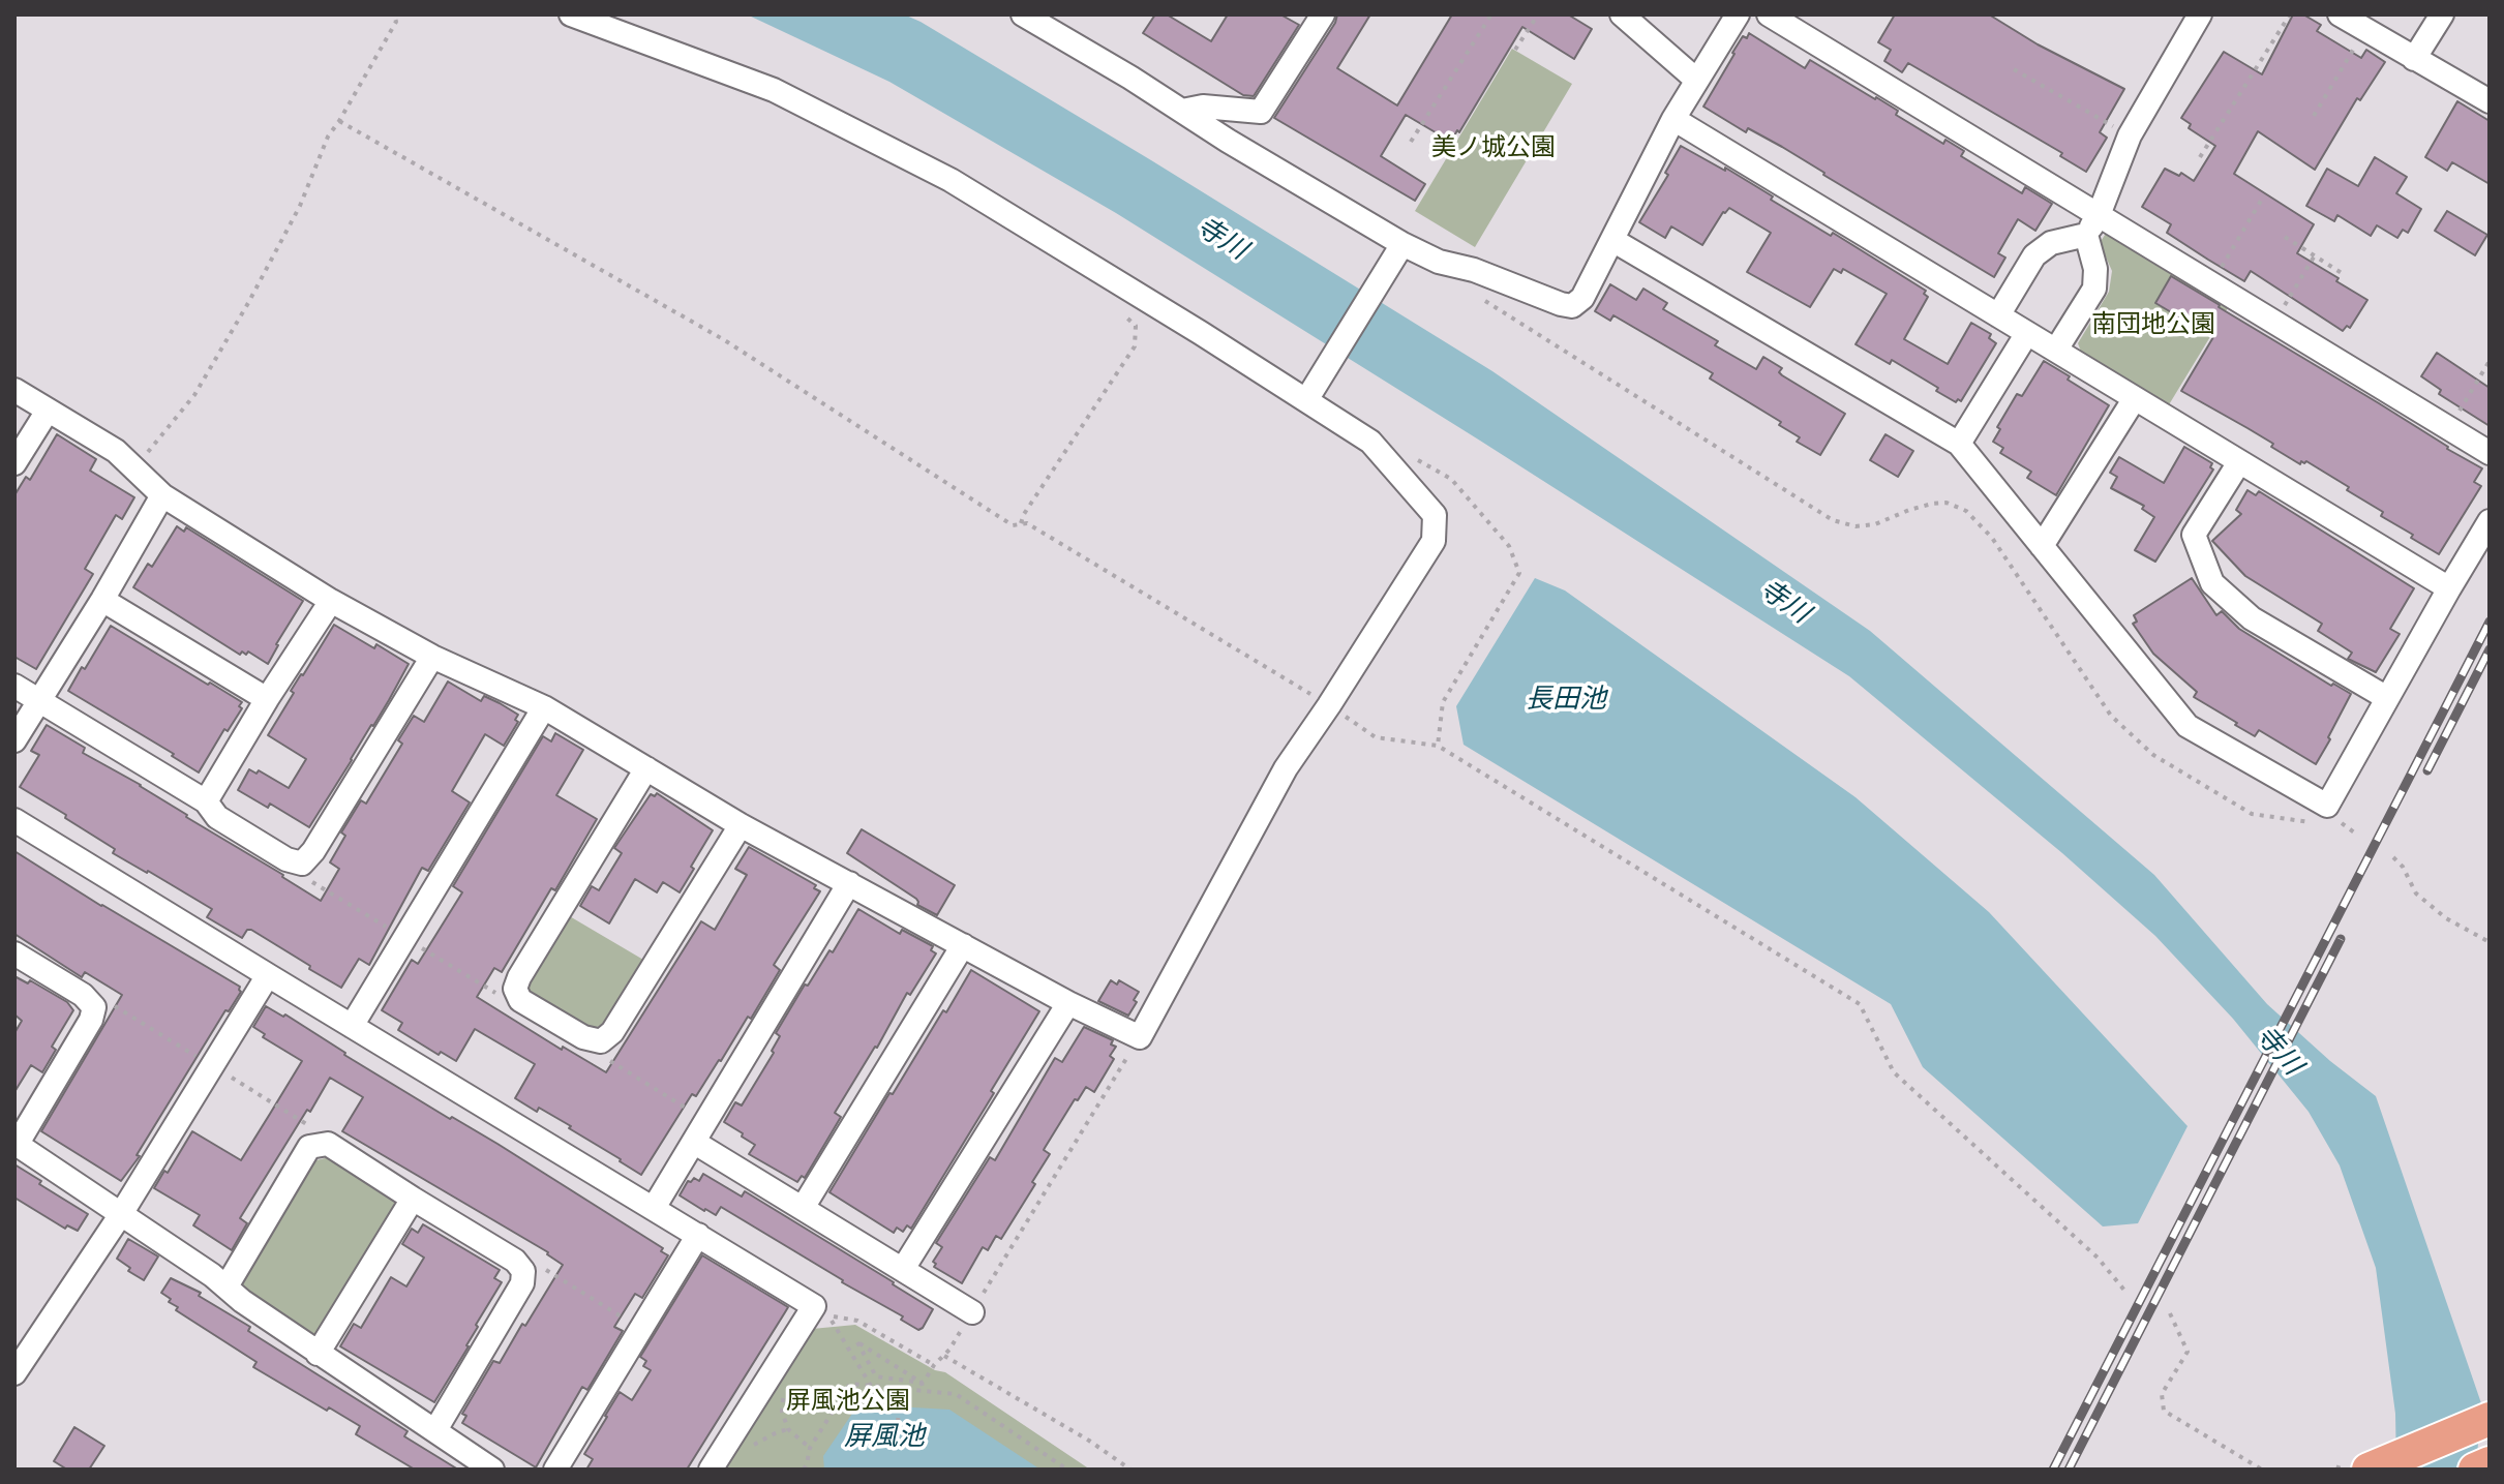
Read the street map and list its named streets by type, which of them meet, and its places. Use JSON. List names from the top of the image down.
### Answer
{
  "water": ["寺川", "長田池", "屏風池"],
  "parks": ["美ノ城公園", "南団地公園", "屏風池公園"]
}
